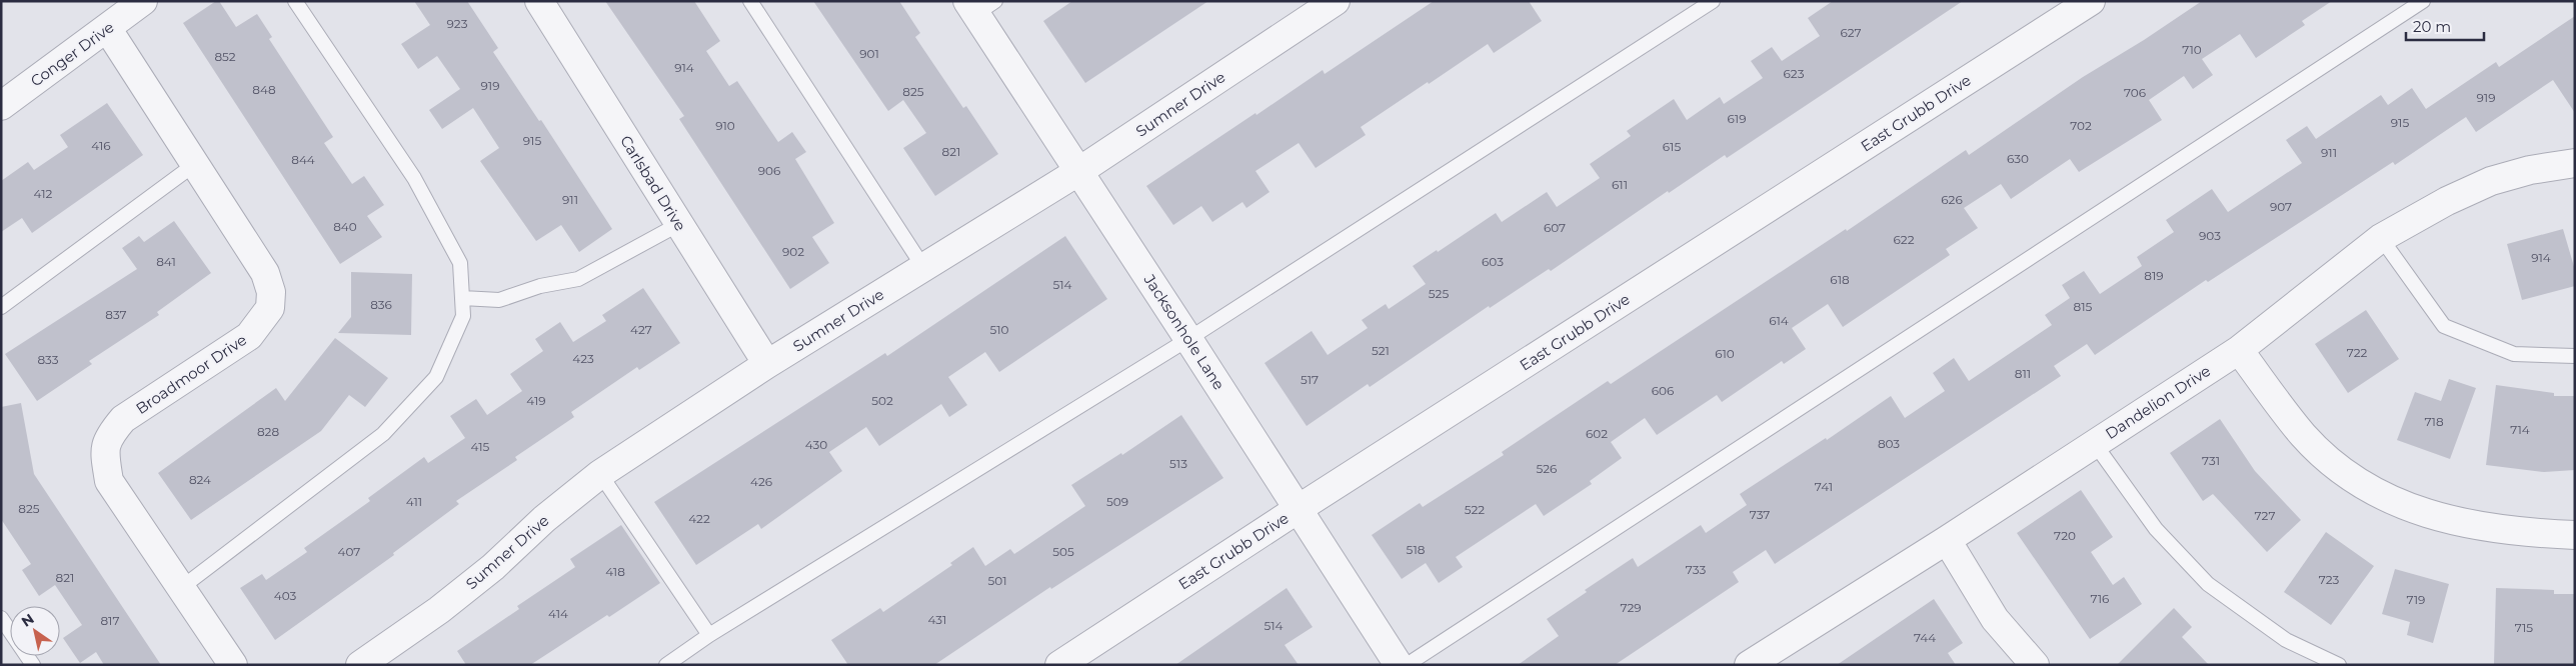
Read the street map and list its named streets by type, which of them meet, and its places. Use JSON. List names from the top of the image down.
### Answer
{
  "streets": {
    "street": [
      "Conger Drive",
      "Sumner Drive",
      "East Grubb Drive",
      "Carlsbad Drive",
      "Jacksonhole Lane",
      "Broadmoor Drive",
      "Dandelion Drive"
    ]
  },
  "crossings": [
    ["Conger Drive", "Broadmoor Drive"],
    ["Sumner Drive", "Carlsbad Drive"],
    ["Sumner Drive", "Jacksonhole Lane"],
    ["East Grubb Drive", "Jacksonhole Lane"]
  ],
  "house_numbers": [
    "923",
    "627",
    "710",
    "901",
    "852",
    "914",
    "623",
    "919",
    "848",
    "825",
    "706",
    "919",
    "619",
    "915",
    "910",
    "702",
    "915",
    "416",
    "615",
    "821",
    "911",
    "630",
    "844",
    "906",
    "611",
    "412",
    "911",
    "626",
    "907",
    "840",
    "607",
    "903",
    "622",
    "902",
    "914",
    "841",
    "603",
    "819",
    "618",
    "514",
    "525",
    "836",
    "815",
    "837",
    "614",
    "427",
    "510",
    "521",
    "722",
    "610",
    "423",
    "833",
    "811",
    "517",
    "606",
    "419",
    "502",
    "718",
    "714",
    "828",
    "602",
    "803",
    "430",
    "415",
    "731",
    "513",
    "526",
    "824",
    "426",
    "741",
    "411",
    "509",
    "825",
    "522",
    "737",
    "727",
    "422",
    "720",
    "518",
    "407",
    "505",
    "733",
    "418",
    "821",
    "723",
    "501",
    "403",
    "716",
    "719",
    "729",
    "414",
    "431",
    "817",
    "514",
    "715",
    "744"
  ],
  "scale_bar": "20 m",
  "north": "top left"
}
